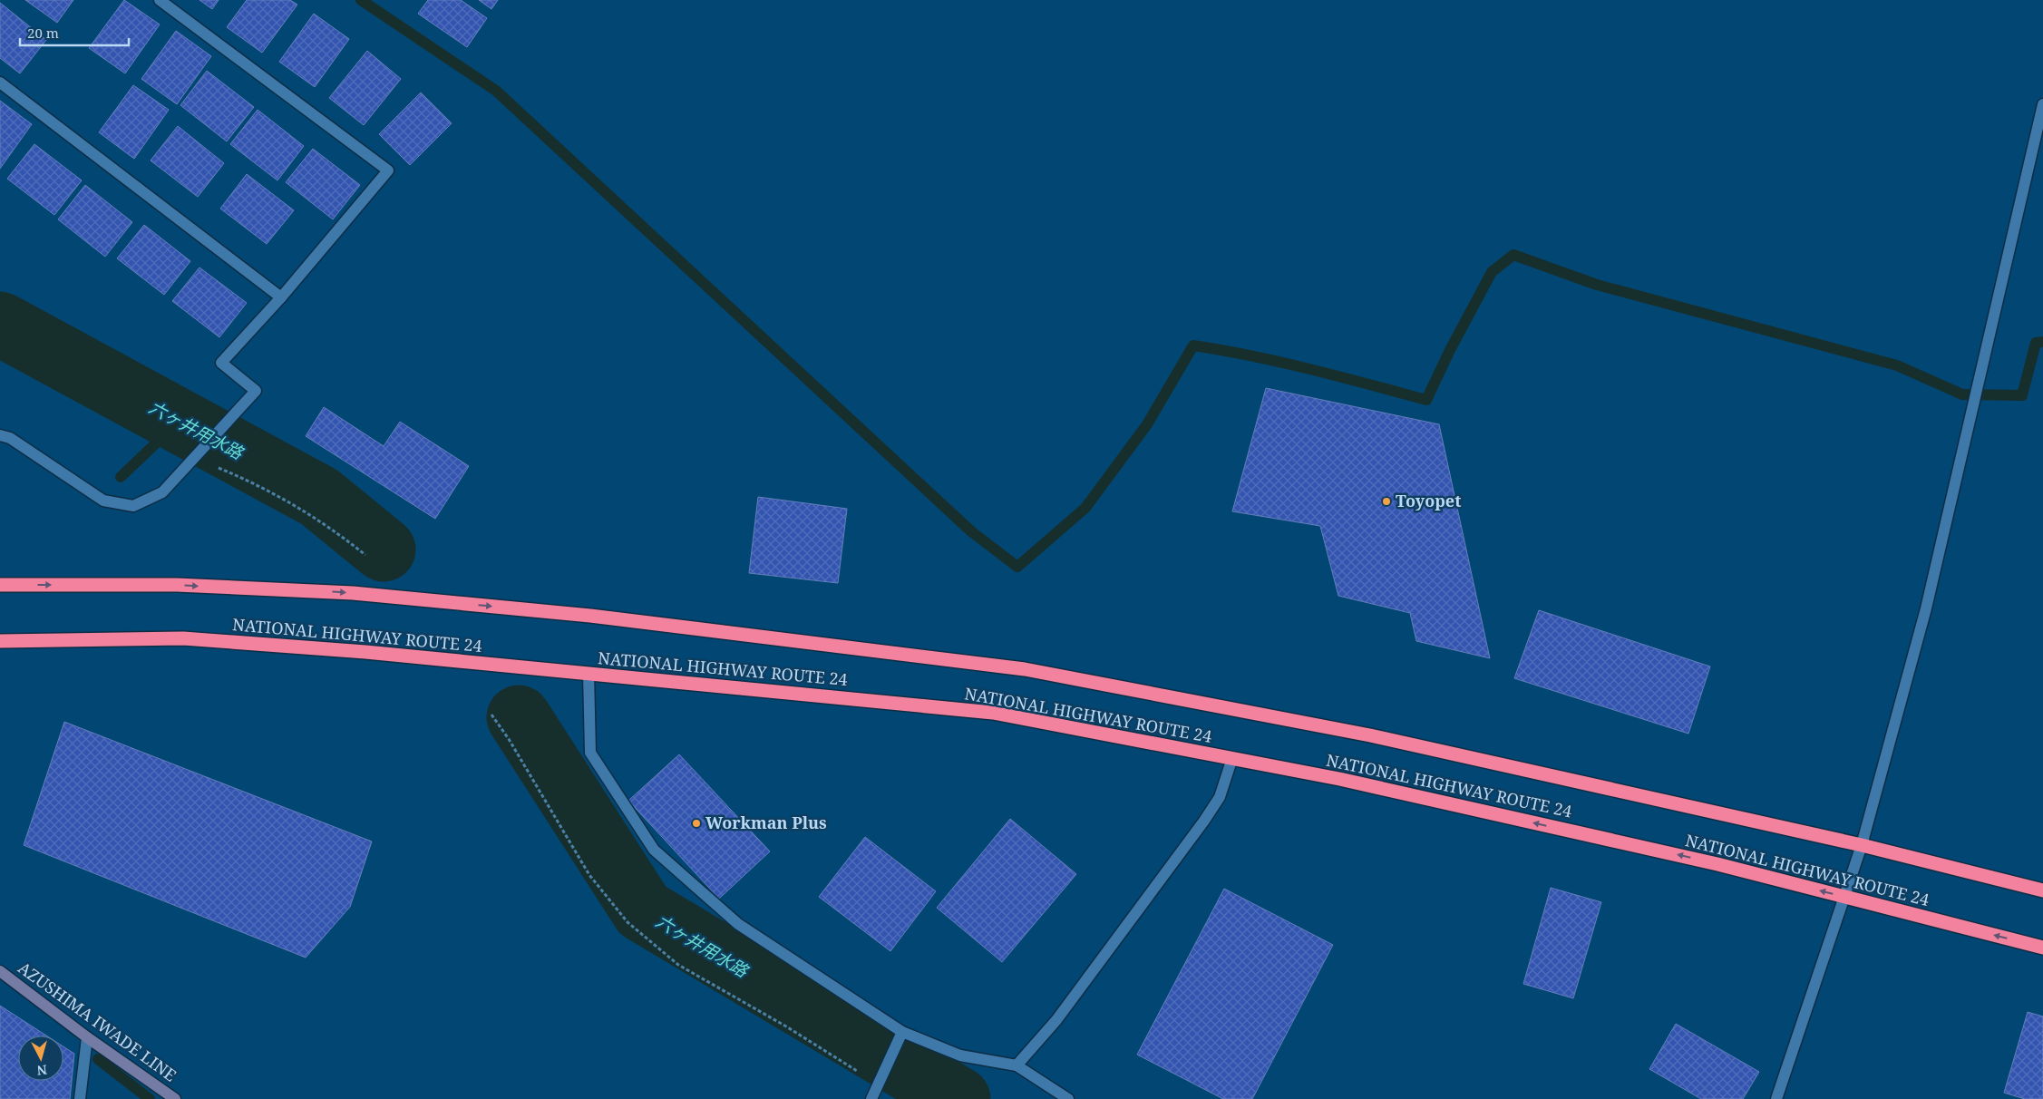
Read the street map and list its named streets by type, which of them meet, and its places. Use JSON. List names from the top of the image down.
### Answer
{
  "streets": {
    "highway": ["NATIONAL HIGHWAY ROUTE 24"],
    "main road": ["AZUSHIMA IWADE LINE"]
  },
  "water": ["六ヶ井用水路"],
  "places": ["Toyopet", "Workman Plus"],
  "scale_bar": "20 m",
  "north": "bottom"
}
